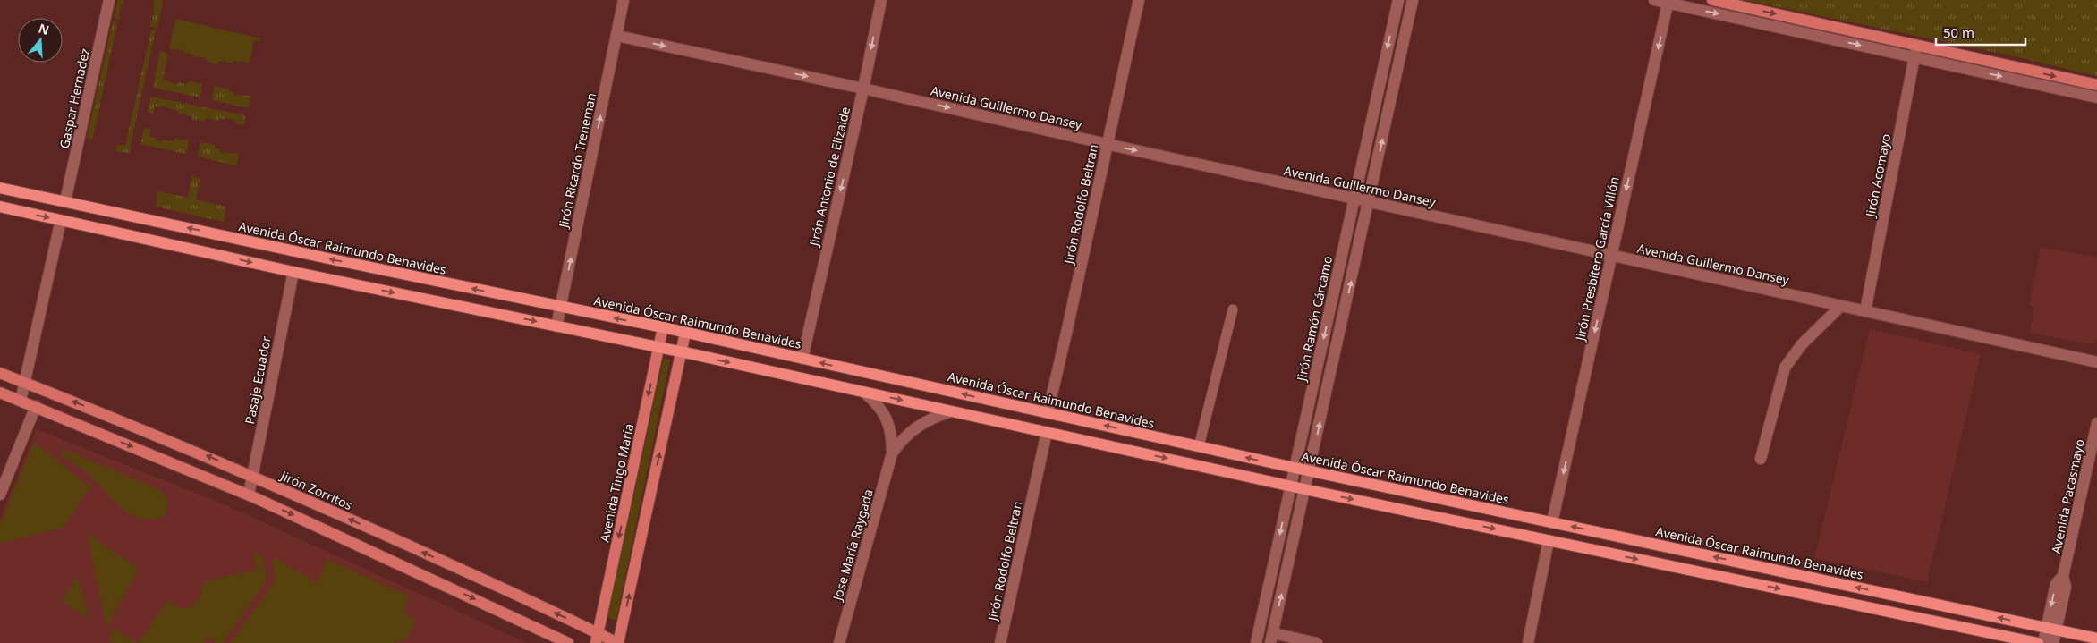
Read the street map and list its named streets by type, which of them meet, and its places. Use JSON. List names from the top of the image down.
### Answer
{
  "streets": {
    "main road": ["Avenida Óscar Raimundo Benavides", "Avenida Tingo María", "Jirón Zorritos"],
    "street": [
      "Gaspar Hernadez",
      "Avenida Guillermo Dansey",
      "Jirón Ricardo Treneman",
      "Jirón Acomayo",
      "Jirón Antonio de Elizaide",
      "Jirón Rodolfo Beltran",
      "Jirón Presbítero García Villón",
      "Jirón Ramón Cárcamo",
      "Pasaje Ecuador",
      "Avenida Pacasmayo",
      "Jose María Raygada"
    ]
  },
  "crossings": [
    ["Gaspar Hernadez", "Avenida Óscar Raimundo Benavides"],
    ["Avenida Guillermo Dansey", "Jirón Ricardo Treneman"],
    ["Avenida Guillermo Dansey", "Jirón Acomayo"],
    ["Avenida Guillermo Dansey", "Jirón Antonio de Elizaide"],
    ["Avenida Guillermo Dansey", "Jirón Rodolfo Beltran"],
    ["Avenida Guillermo Dansey", "Jirón Presbítero García Villón"],
    ["Avenida Guillermo Dansey", "Jirón Ramón Cárcamo"],
    ["Jirón Ricardo Treneman", "Avenida Óscar Raimundo Benavides"],
    ["Jirón Antonio de Elizaide", "Avenida Óscar Raimundo Benavides"],
    ["Jirón Rodolfo Beltran", "Avenida Óscar Raimundo Benavides"],
    ["Avenida Óscar Raimundo Benavides", "Jirón Presbítero García Villón"],
    ["Avenida Óscar Raimundo Benavides", "Jirón Ramón Cárcamo"],
    ["Avenida Óscar Raimundo Benavides", "Avenida Tingo María"],
    ["Avenida Óscar Raimundo Benavides", "Avenida Pacasmayo"],
    ["Pasaje Ecuador", "Jirón Zorritos"],
    ["Avenida Tingo María", "Jirón Zorritos"]
  ],
  "one_way": [
    "Avenida Guillermo Dansey",
    "Jirón Ricardo Treneman",
    "Jirón Antonio de Elizaide",
    "Jirón Presbítero García Villón"
  ],
  "scale_bar": "50 m",
  "north": "top"
}
